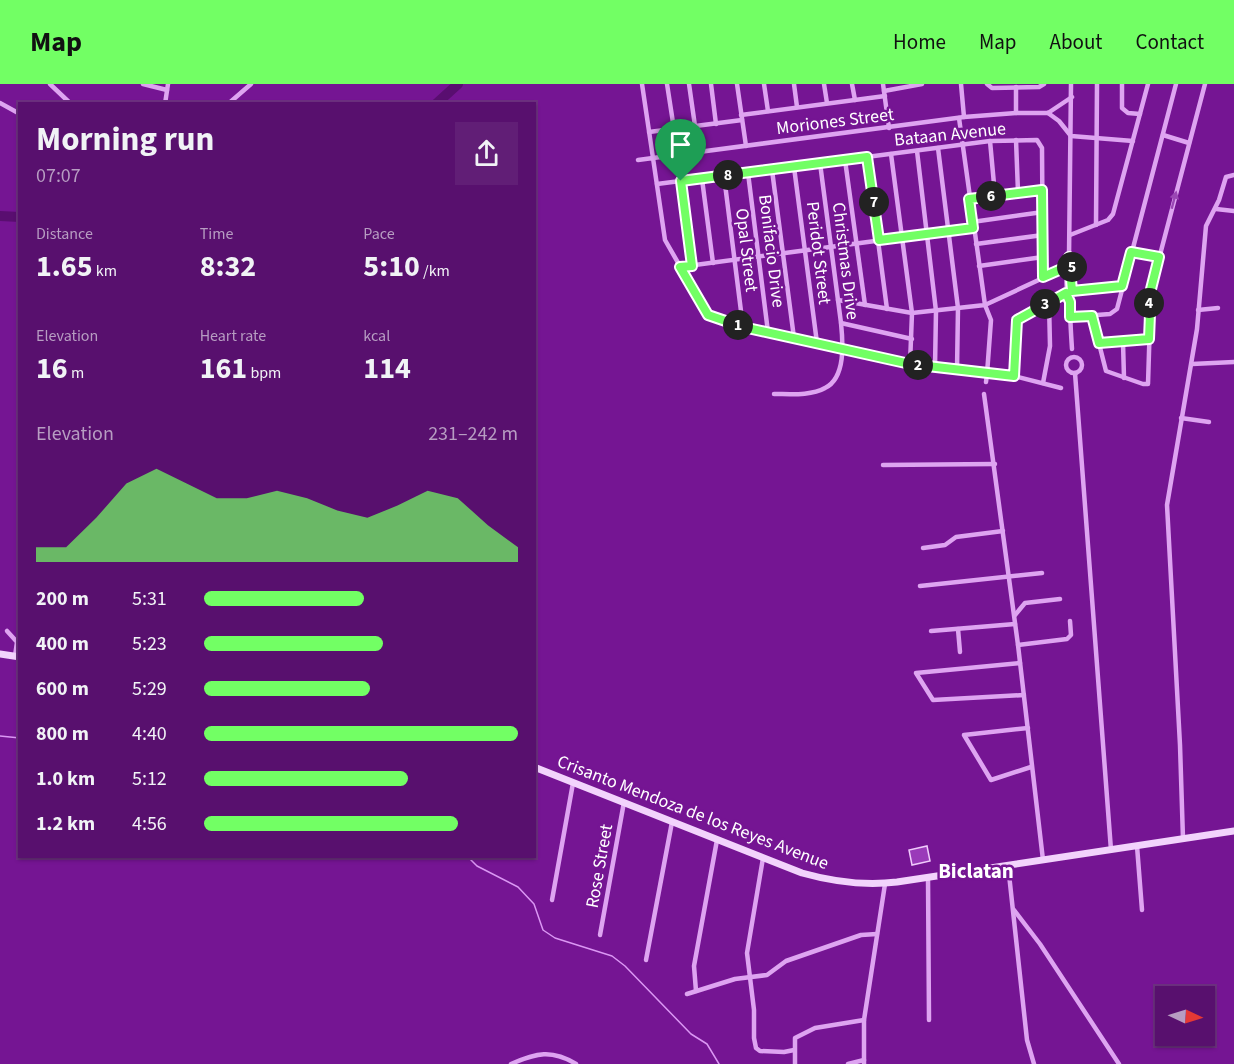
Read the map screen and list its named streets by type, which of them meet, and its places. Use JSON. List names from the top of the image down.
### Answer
{
  "streets": {
    "main road": ["Crisanto Mendoza de los Reyes Avenue"],
    "street": [
      "Moriones Street",
      "Bataan Avenue",
      "Opal Street",
      "Bonifacio Drive",
      "Peridot Street",
      "Christmas Drive",
      "Rose Street"
    ]
  },
  "crossings": [
    ["Bataan Avenue", "Opal Street"],
    ["Bataan Avenue", "Bonifacio Drive"],
    ["Bataan Avenue", "Peridot Street"],
    ["Bataan Avenue", "Christmas Drive"],
    ["Crisanto Mendoza de los Reyes Avenue", "Rose Street"]
  ],
  "districts": ["Biclatan"],
  "north": "right",
  "page": {
    "header": "Map",
    "nav": [
      "Home",
      "Map",
      "About",
      "Contact"
    ],
    "heading": ["Morning run", "07:07"],
    "pins": [
      "8",
      "6",
      "7",
      "5",
      "4",
      "3",
      "1",
      "2"
    ],
    "stats": [
      ["Distance", "1.65 km"],
      ["Time", "8:32"],
      ["Pace", "5:10 /km"],
      ["Elevation", "16 m"],
      ["Heart rate", "161 bpm"],
      ["kcal", "114"]
    ],
    "chart": ["Elevation", "231–242 m"],
    "list": [
      {
        "name": "200 m",
        "note": "5:31"
      },
      {
        "name": "400 m",
        "note": "5:23"
      },
      {
        "name": "600 m",
        "note": "5:29"
      },
      {
        "name": "800 m",
        "note": "4:40"
      },
      {
        "name": "1.0 km",
        "note": "5:12"
      },
      {
        "name": "1.2 km",
        "note": "4:56"
      }
    ]
  }
}
